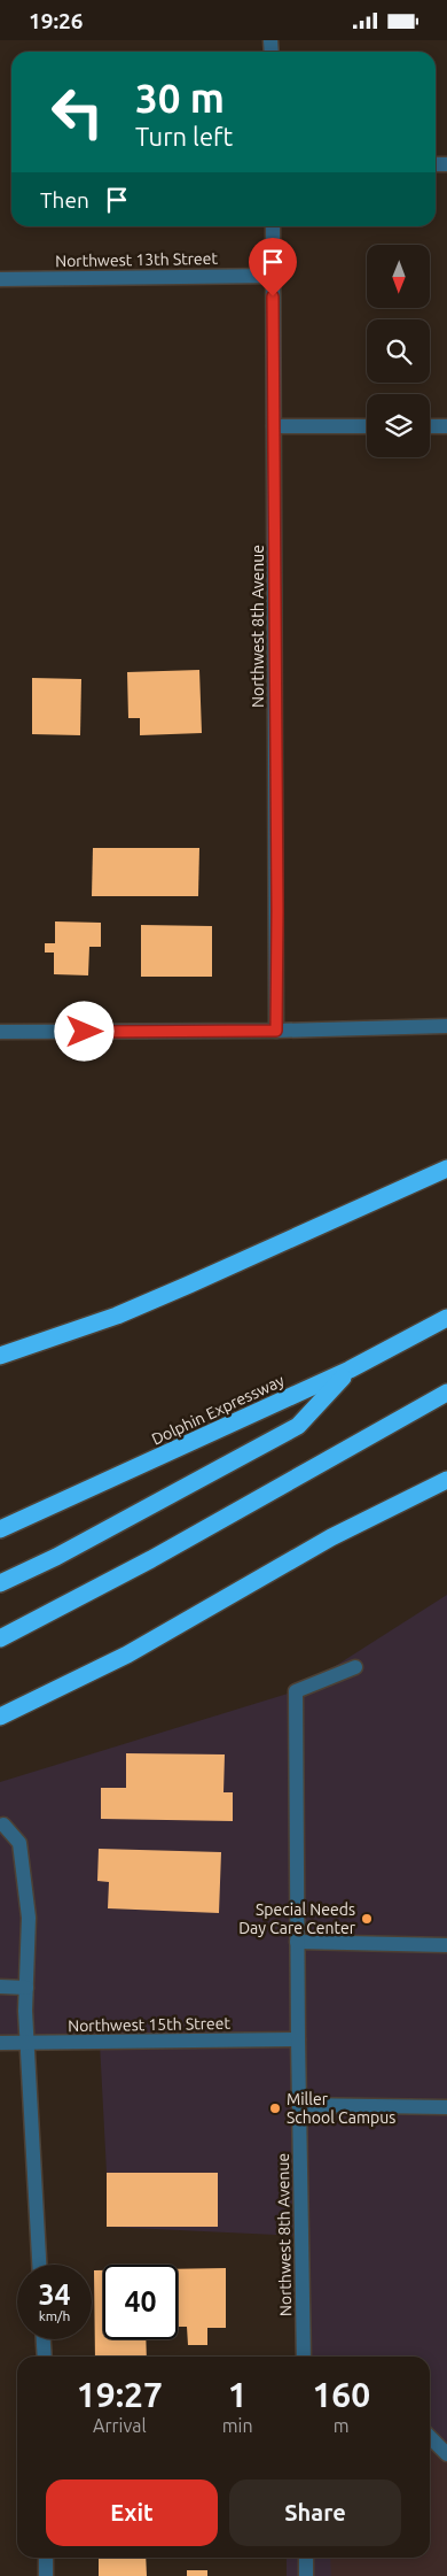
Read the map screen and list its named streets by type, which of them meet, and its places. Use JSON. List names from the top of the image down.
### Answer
{
  "streets": {
    "highway": ["Dolphin Expressway"],
    "street": ["Northwest 13th Street", "Northwest 8th Avenue", "Northwest 15th Street"]
  },
  "crossings": [
    ["Northwest 13th Street", "Northwest 8th Avenue"],
    ["Northwest 8th Avenue", "Northwest 15th Street"]
  ],
  "places": ["Special Needs Day Care Center", "Miller School Campus"],
  "north": "bottom",
  "page": {
    "status": "19:26",
    "turn": ["30 m", "Turn left"],
    "then": "Then",
    "speed": "34 km/h",
    "limit": "40",
    "eta": [
      "19:27",
      "Arrival",
      "1",
      "min",
      "160",
      "m"
    ],
    "buttons": ["Exit", "Share"]
  }
}
